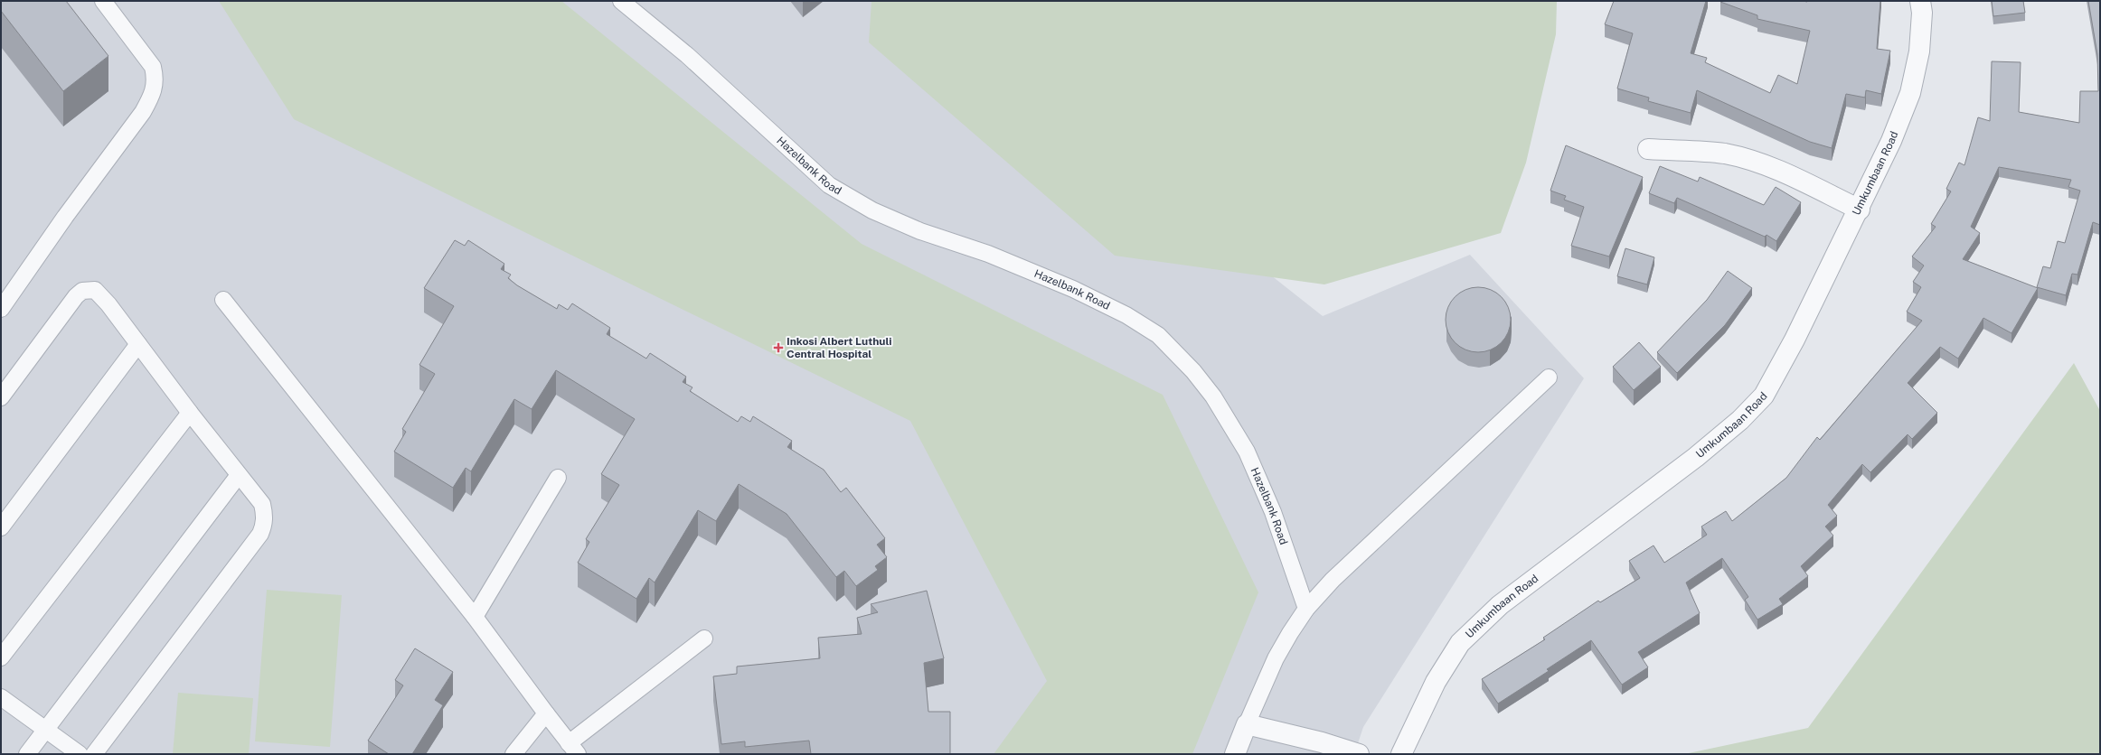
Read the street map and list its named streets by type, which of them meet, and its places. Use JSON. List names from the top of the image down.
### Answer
{
  "streets": {
    "street": ["Umkumbaan Road"],
    "lane": ["Hazelbank Road"]
  },
  "places": {
    "health": ["Inkosi Albert Luthuli Central Hospital"]
  }
}
